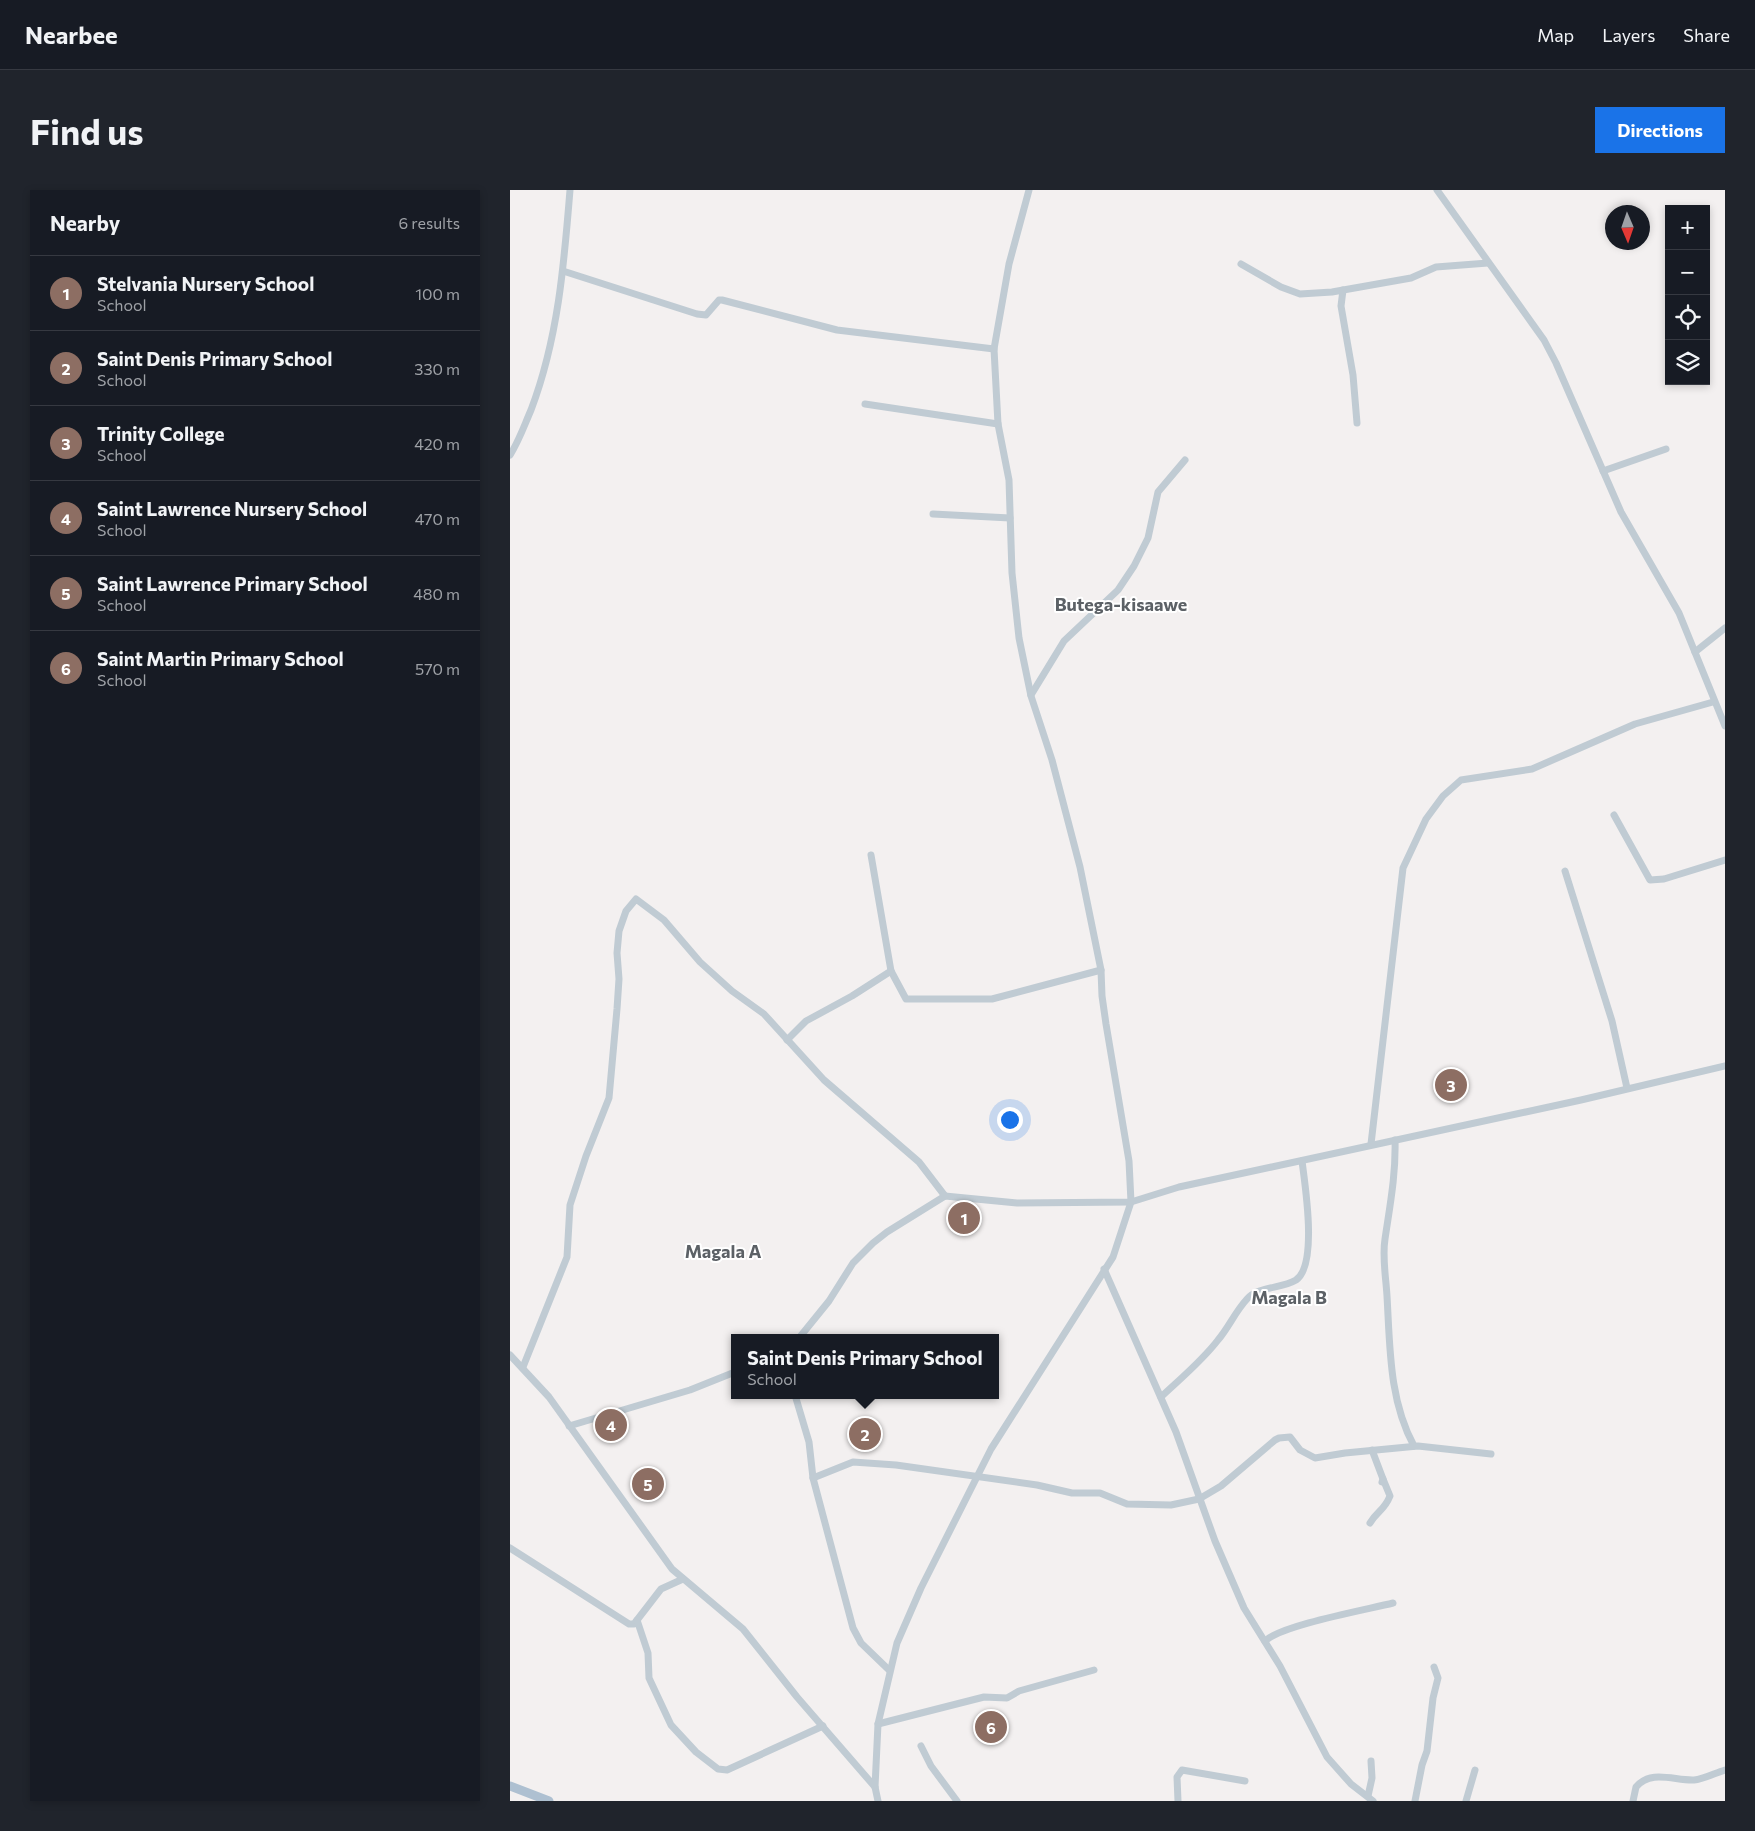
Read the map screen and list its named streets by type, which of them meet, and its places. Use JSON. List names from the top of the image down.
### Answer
{
  "districts": ["Butega-kisaawe", "Magala A", "Magala B"],
  "north": "bottom",
  "page": {
    "header": "Nearbee",
    "nav": ["Map", "Layers", "Share"],
    "buttons": "Directions",
    "title": "Find us",
    "heading": ["Nearby", "6 results"],
    "map_buttons": ["+", "−"],
    "list": [
      {
        "mark": "1",
        "name": "Stelvania Nursery School",
        "note": "School",
        "value": "100 m"
      },
      {
        "mark": "2",
        "name": "Saint Denis Primary School",
        "note": "School",
        "value": "330 m"
      },
      {
        "mark": "3",
        "name": "Trinity College",
        "note": "School",
        "value": "420 m"
      },
      {
        "mark": "4",
        "name": "Saint Lawrence Nursery School",
        "note": "School",
        "value": "470 m"
      },
      {
        "mark": "5",
        "name": "Saint Lawrence Primary School",
        "note": "School",
        "value": "480 m"
      },
      {
        "mark": "6",
        "name": "Saint Martin Primary School",
        "note": "School",
        "value": "570 m"
      }
    ],
    "pins": [
      "3",
      "1",
      "4",
      "2",
      "5",
      "6"
    ],
    "popup": ["Saint Denis Primary School", "School"]
  }
}
